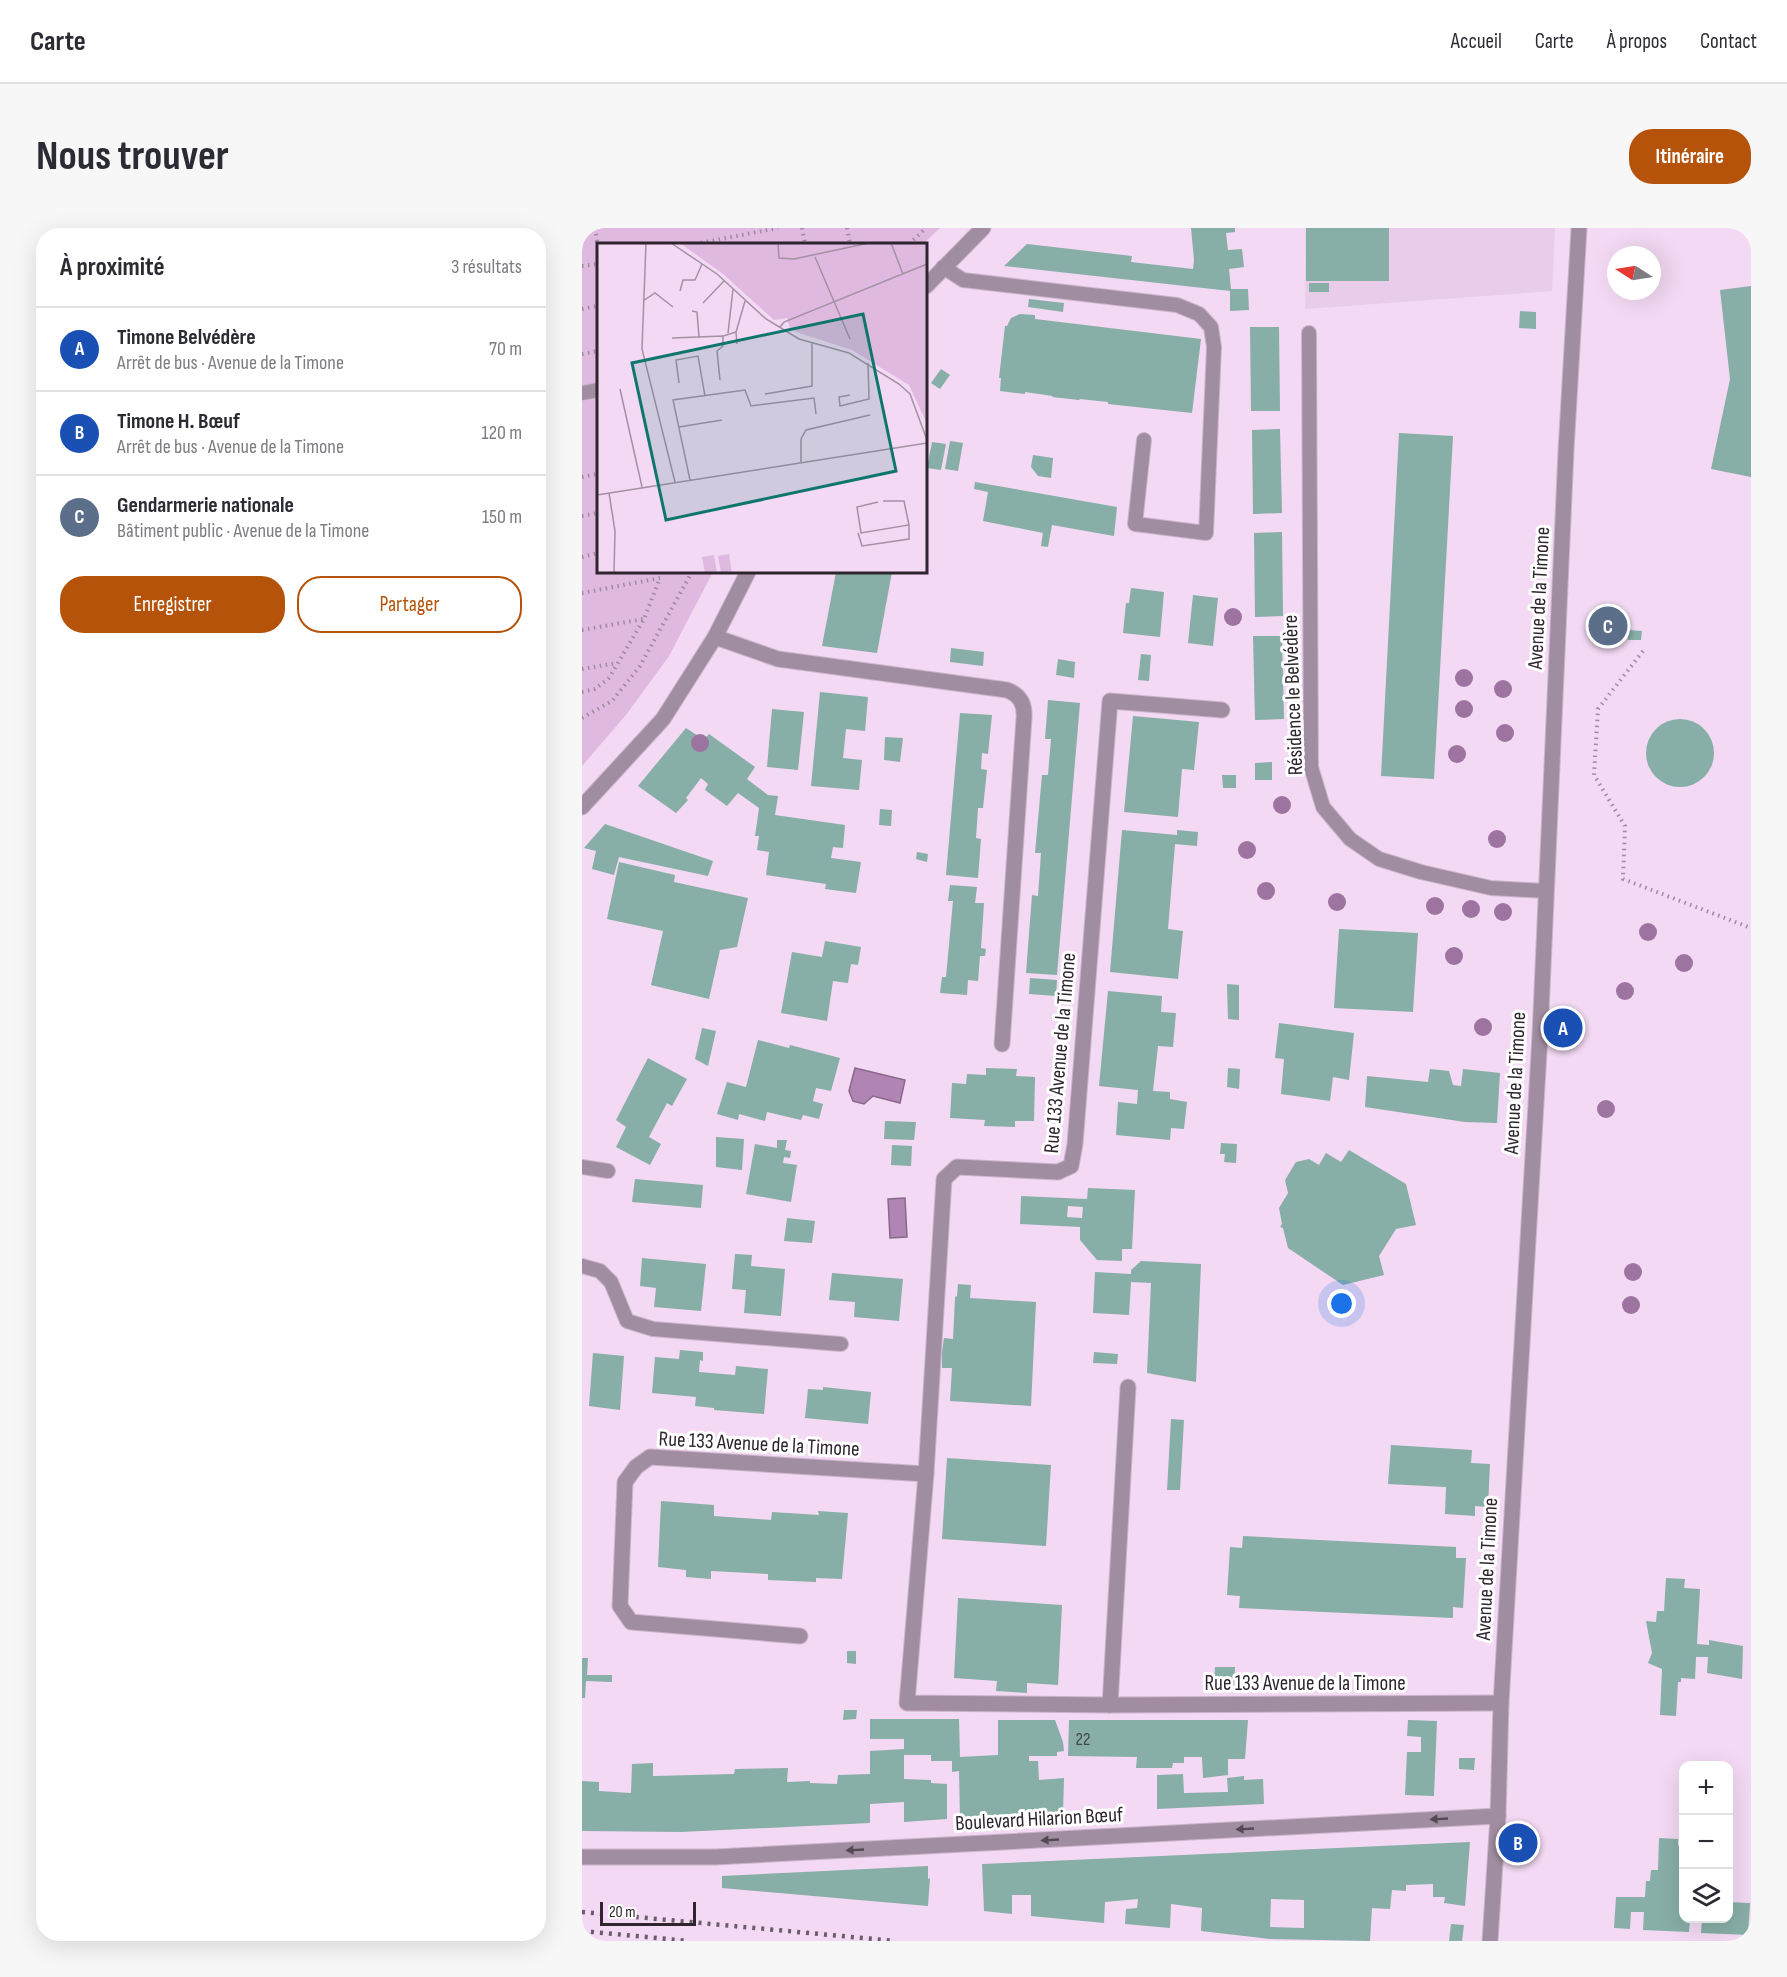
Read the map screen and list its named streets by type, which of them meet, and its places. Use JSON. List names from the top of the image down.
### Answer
{
  "streets": {
    "street": ["Avenue de la Timone", "Rue 133 Avenue de la Timone", "Boulevard Hilarion Bœuf"],
    "lane": ["Résidence le Belvédère"]
  },
  "crossings": [
    ["Avenue de la Timone", "Résidence le Belvédère"],
    ["Avenue de la Timone", "Rue 133 Avenue de la Timone"],
    ["Avenue de la Timone", "Boulevard Hilarion Bœuf"]
  ],
  "one_way": ["Boulevard Hilarion Bœuf"],
  "house_numbers": ["22"],
  "scale_bar": "20 m",
  "north": "left",
  "page": {
    "header": "Carte",
    "nav": [
      "Accueil",
      "Carte",
      "À propos",
      "Contact"
    ],
    "buttons": [
      "Itinéraire",
      ["Enregistrer", "Partager"]
    ],
    "title": "Nous trouver",
    "heading": ["À proximité", "3 résultats"],
    "list": [
      {
        "mark": "A",
        "name": "Timone Belvédère",
        "note": "Arrêt de bus · Avenue de la Timone",
        "value": "70 m"
      },
      {
        "mark": "B",
        "name": "Timone H. Bœuf",
        "note": "Arrêt de bus · Avenue de la Timone",
        "value": "120 m"
      },
      {
        "mark": "C",
        "name": "Gendarmerie nationale",
        "note": "Bâtiment public · Avenue de la Timone",
        "value": "150 m"
      }
    ],
    "pins": ["C", "A", "B"],
    "map_buttons": ["+", "−"],
    "scale": "20 m"
  }
}
